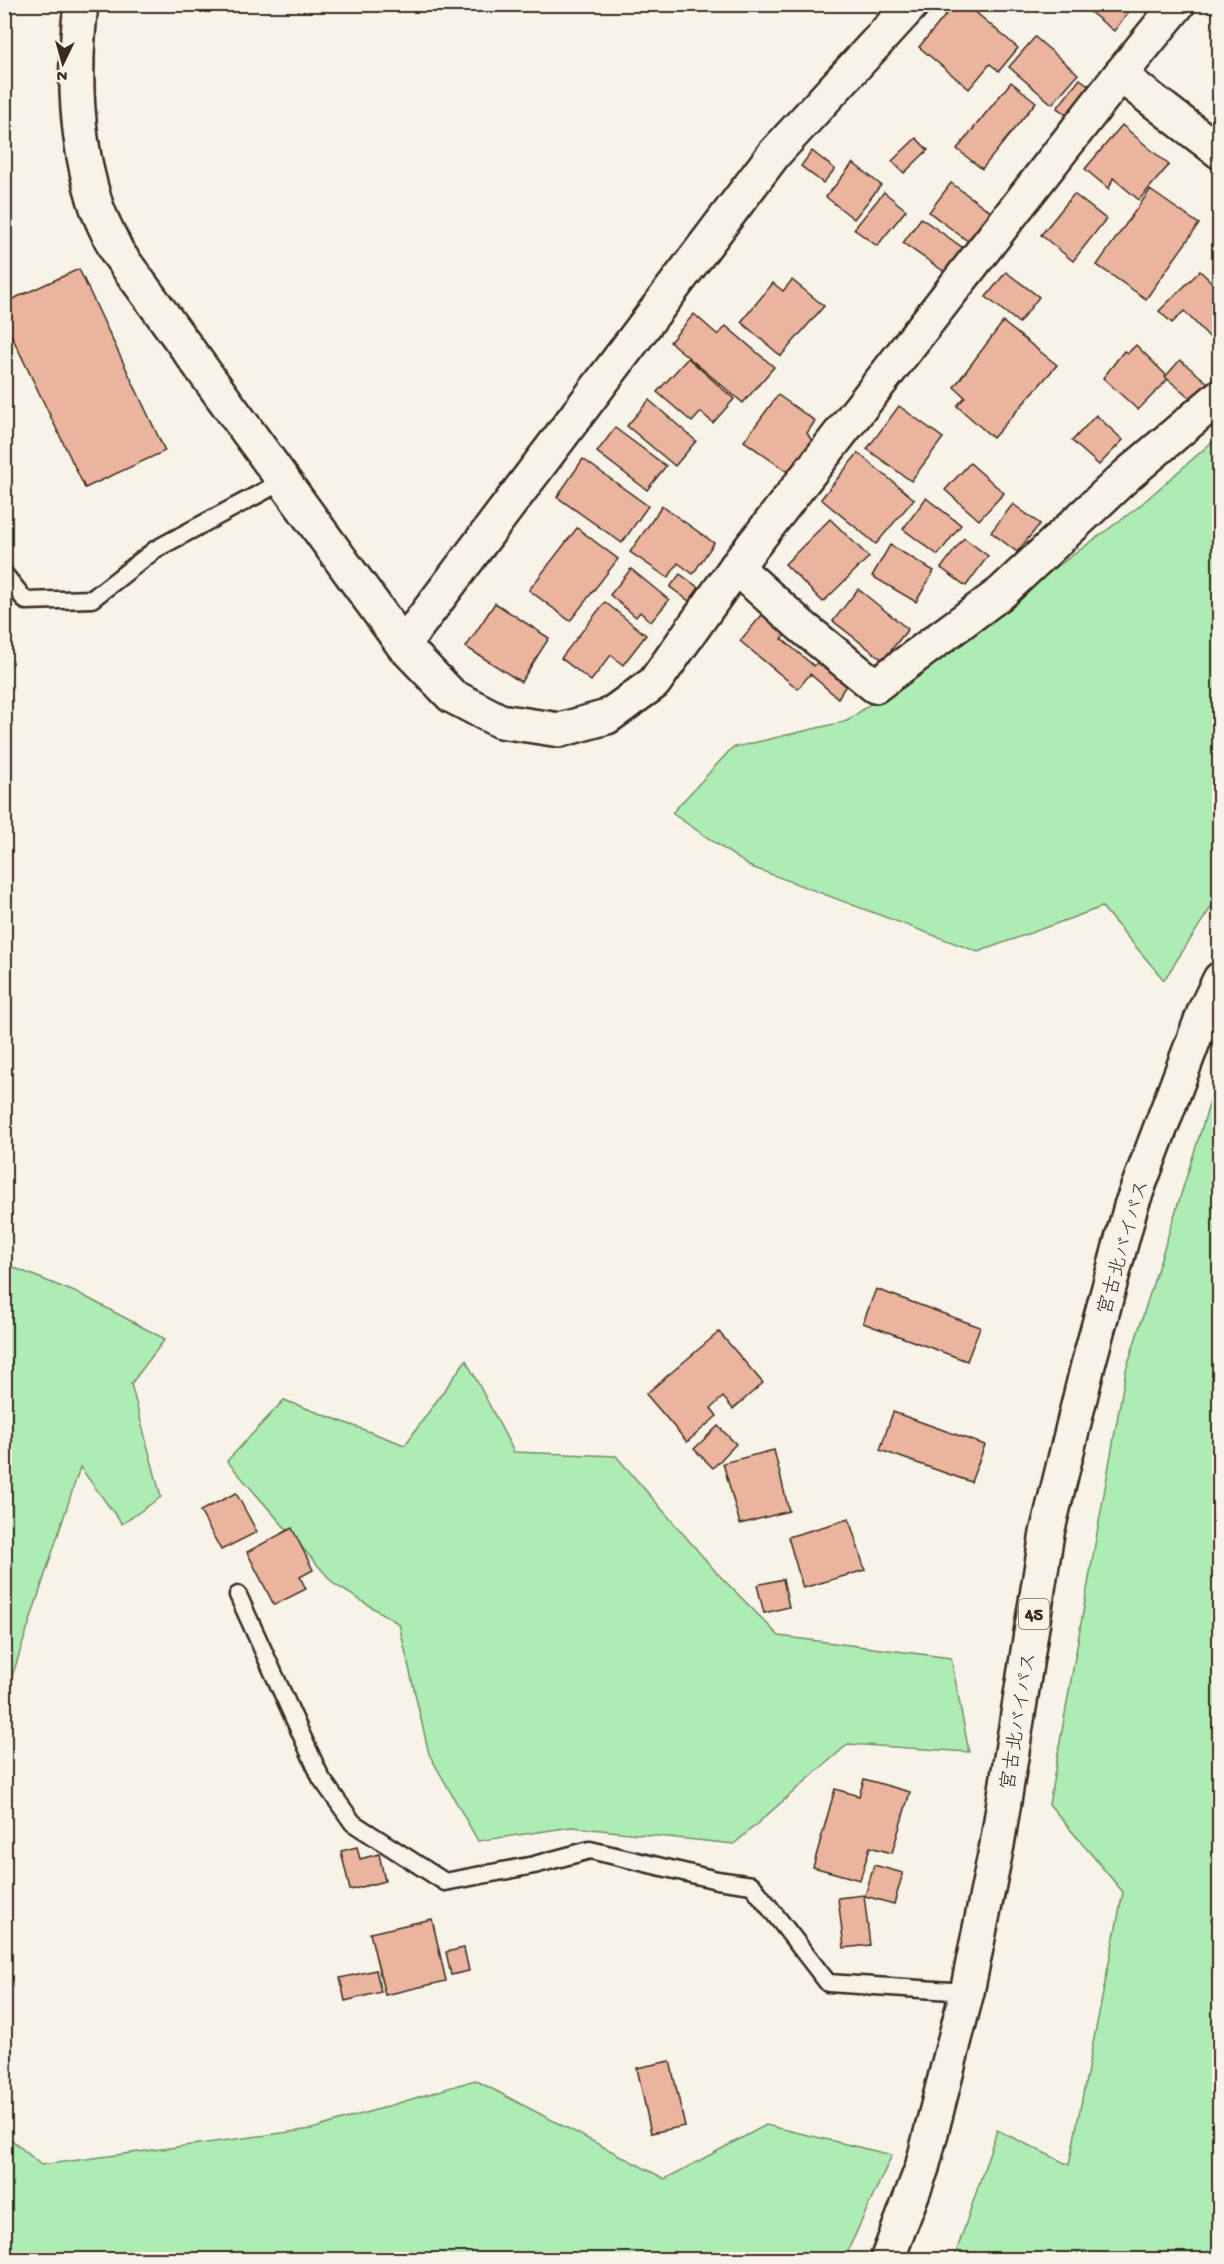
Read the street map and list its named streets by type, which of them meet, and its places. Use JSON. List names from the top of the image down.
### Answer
{
  "streets": {
    "main road": ["宮古北バイパス", "45"]
  },
  "north": "bottom"
}
